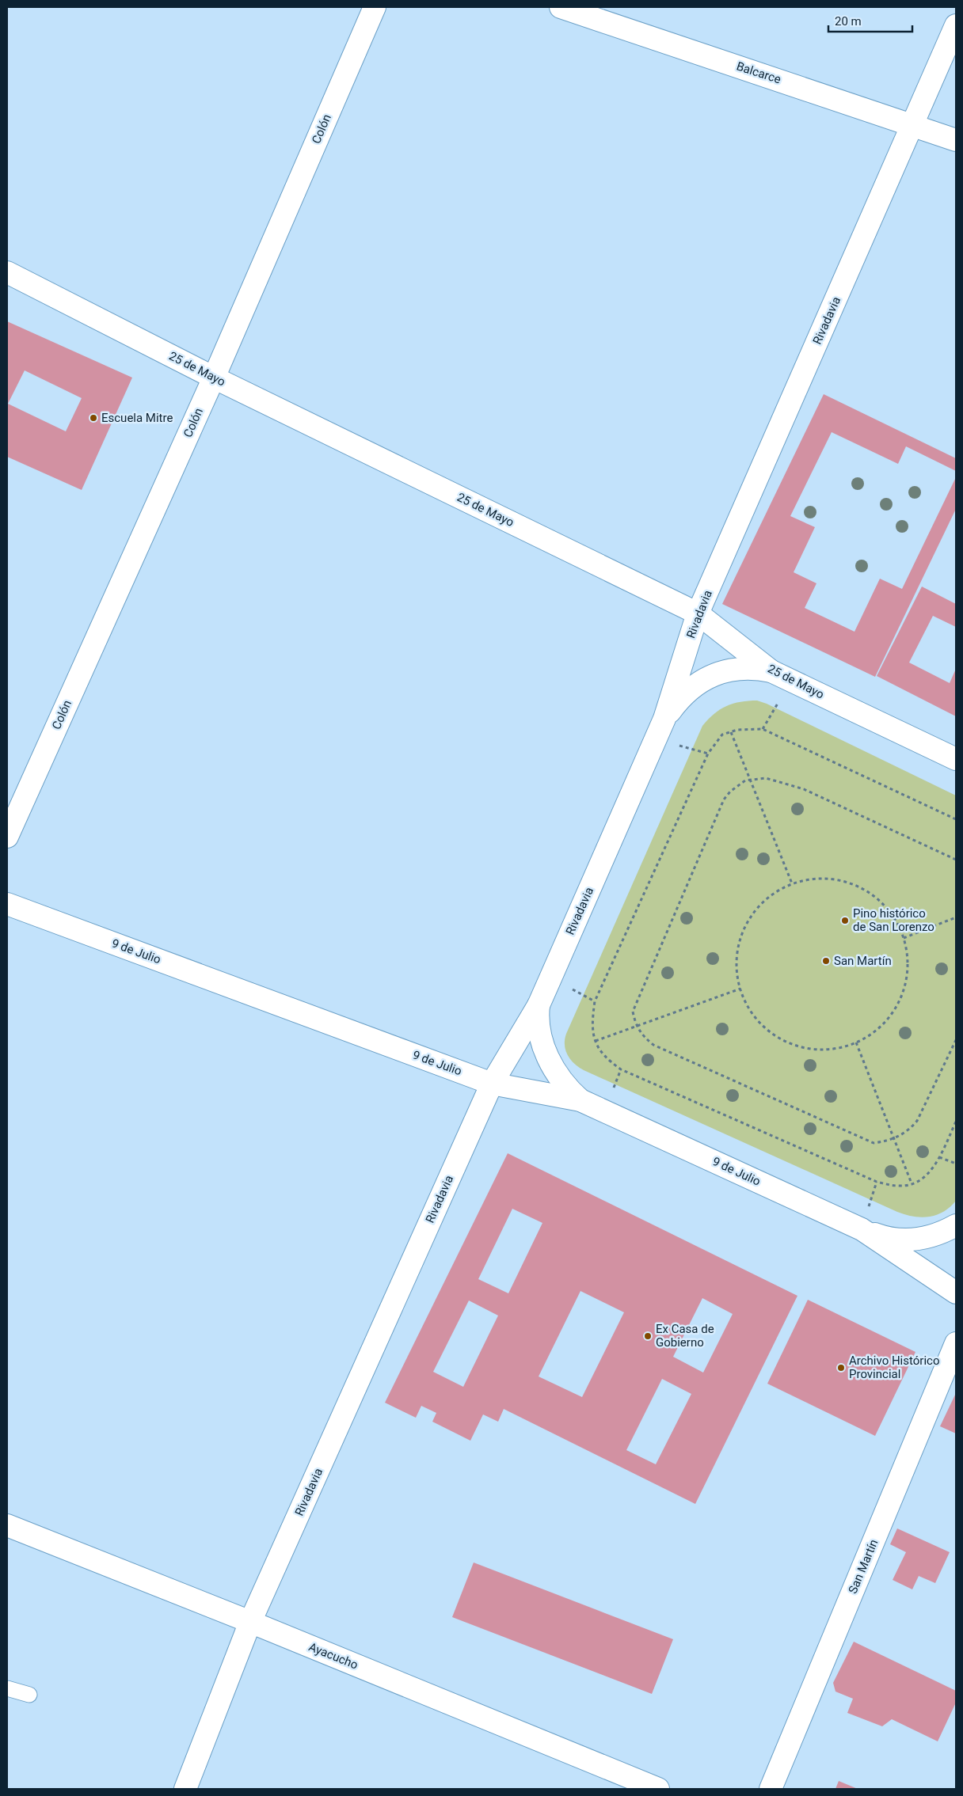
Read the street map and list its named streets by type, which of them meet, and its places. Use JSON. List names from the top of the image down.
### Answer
{
  "streets": {
    "street": [
      "Balcarce",
      "Colón",
      "Rivadavia",
      "25 de Mayo",
      "9 de Julio",
      "San Martín",
      "Ayacucho"
    ]
  },
  "crossings": [
    ["Balcarce", "Rivadavia"],
    ["Colón", "25 de Mayo"],
    ["Rivadavia", "25 de Mayo"],
    ["Rivadavia", "9 de Julio"],
    ["Rivadavia", "Ayacucho"]
  ],
  "places": [
    "Escuela Mitre",
    "Pino histórico de San Lorenzo",
    "San Martín",
    "Ex Casa de Gobierno",
    "Archivo Histórico Provincial"
  ],
  "scale_bar": "20 m"
}
